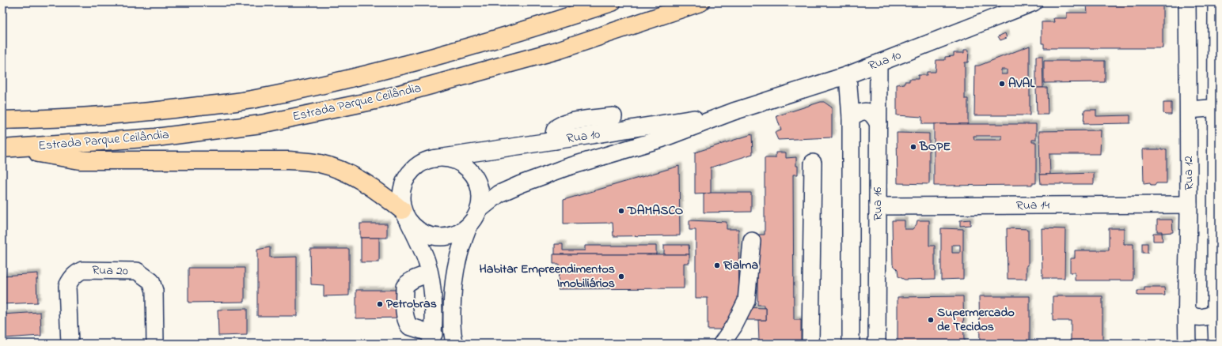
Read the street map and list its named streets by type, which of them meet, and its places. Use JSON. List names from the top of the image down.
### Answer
{
  "streets": {
    "highway": ["Estrada Parque Ceilândia"],
    "street": [
      "Rua 10",
      "Rua 12",
      "Rua 16",
      "Rua 14",
      "Rua 20"
    ]
  },
  "crossings": [
    ["Rua 10", "Rua 16"],
    ["Rua 12", "Rua 14"],
    ["Rua 16", "Rua 14"]
  ],
  "places": [
    "AVAL",
    "BOPE",
    "DAMASCO",
    "Rialma",
    "Habitar Empreendimentos Imobiliários",
    "Petrobras",
    "Supermercado de Tecidos"
  ]
}
